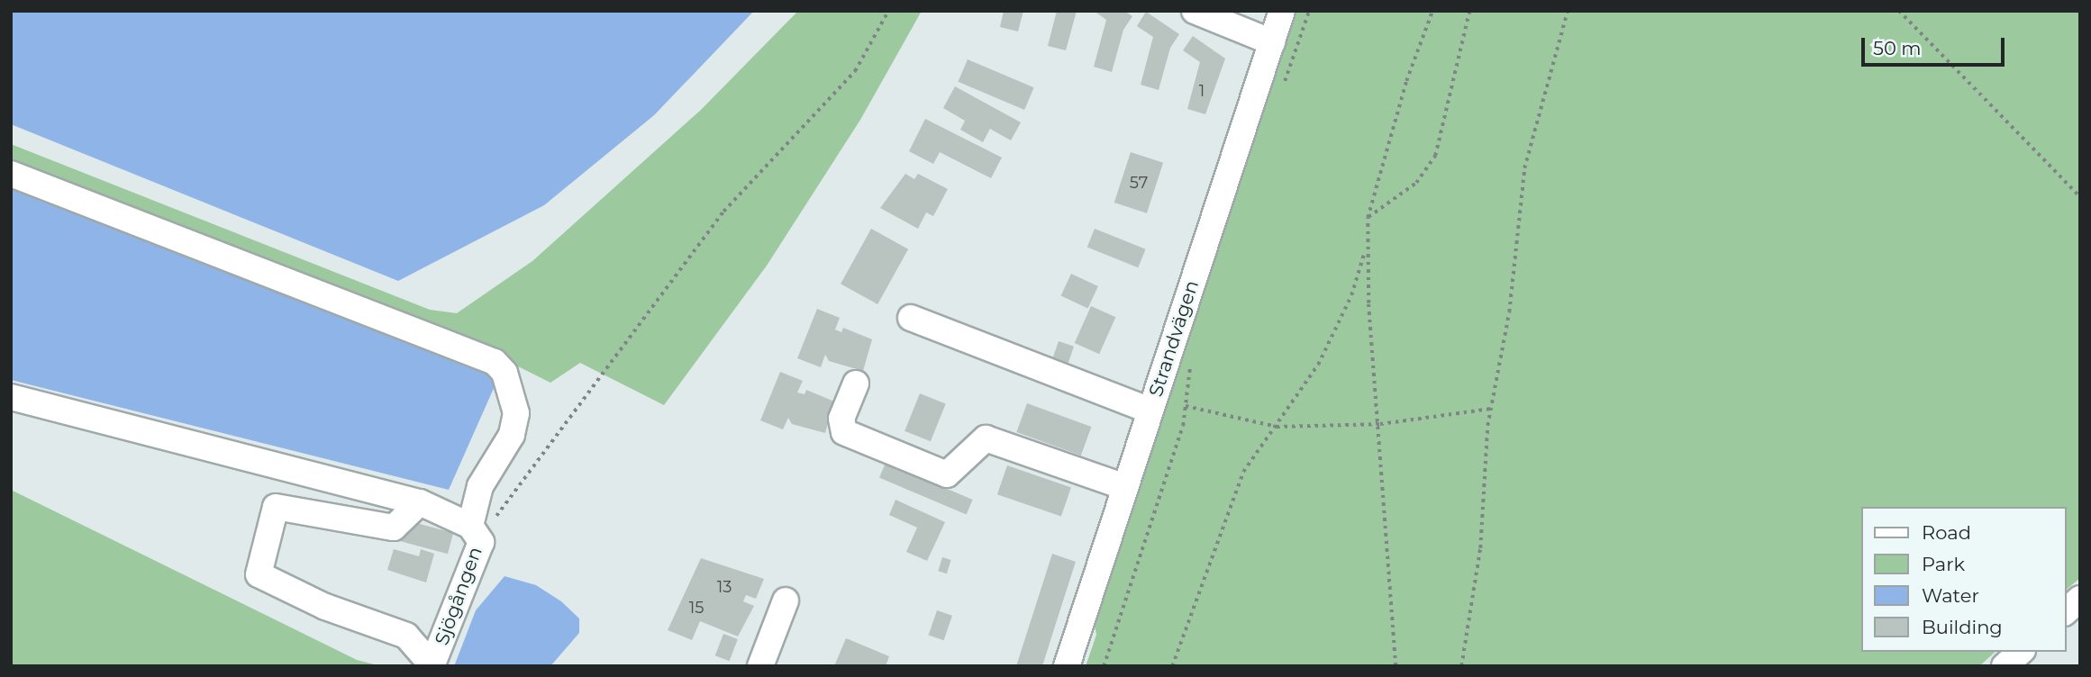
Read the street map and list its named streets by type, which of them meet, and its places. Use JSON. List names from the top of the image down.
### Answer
{
  "streets": {
    "street": ["Strandvägen", "Sjögången"]
  },
  "house_numbers": [
    "1",
    "57",
    "13",
    "15"
  ],
  "legend": [
    "Road",
    "Park",
    "Water",
    "Building"
  ],
  "scale_bar": "50 m"
}
